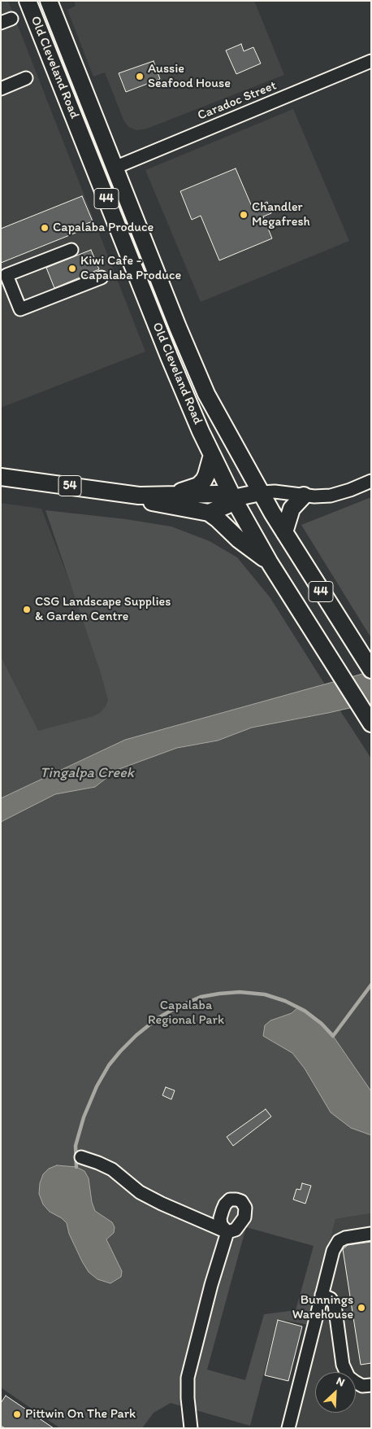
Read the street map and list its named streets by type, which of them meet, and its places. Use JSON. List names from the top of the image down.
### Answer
{
  "streets": {
    "main road": ["Old Cleveland Road", "44", "54"],
    "street": ["Caradoc Street"]
  },
  "crossings": [
    ["Old Cleveland Road", "Caradoc Street"],
    ["Old Cleveland Road", "54"]
  ],
  "water": ["Tingalpa Creek"],
  "parks": ["Capalaba Regional Park"],
  "places": [
    "Aussie Seafood House",
    "Chandler Megafresh",
    "Capalaba Produce",
    "Kiwi Cafe - Capalaba Produce",
    "CSG Landscape Supplies & Garden Centre",
    "Bunnings Warehouse",
    "Pittwin On The Park"
  ],
  "north": "top right"
}
